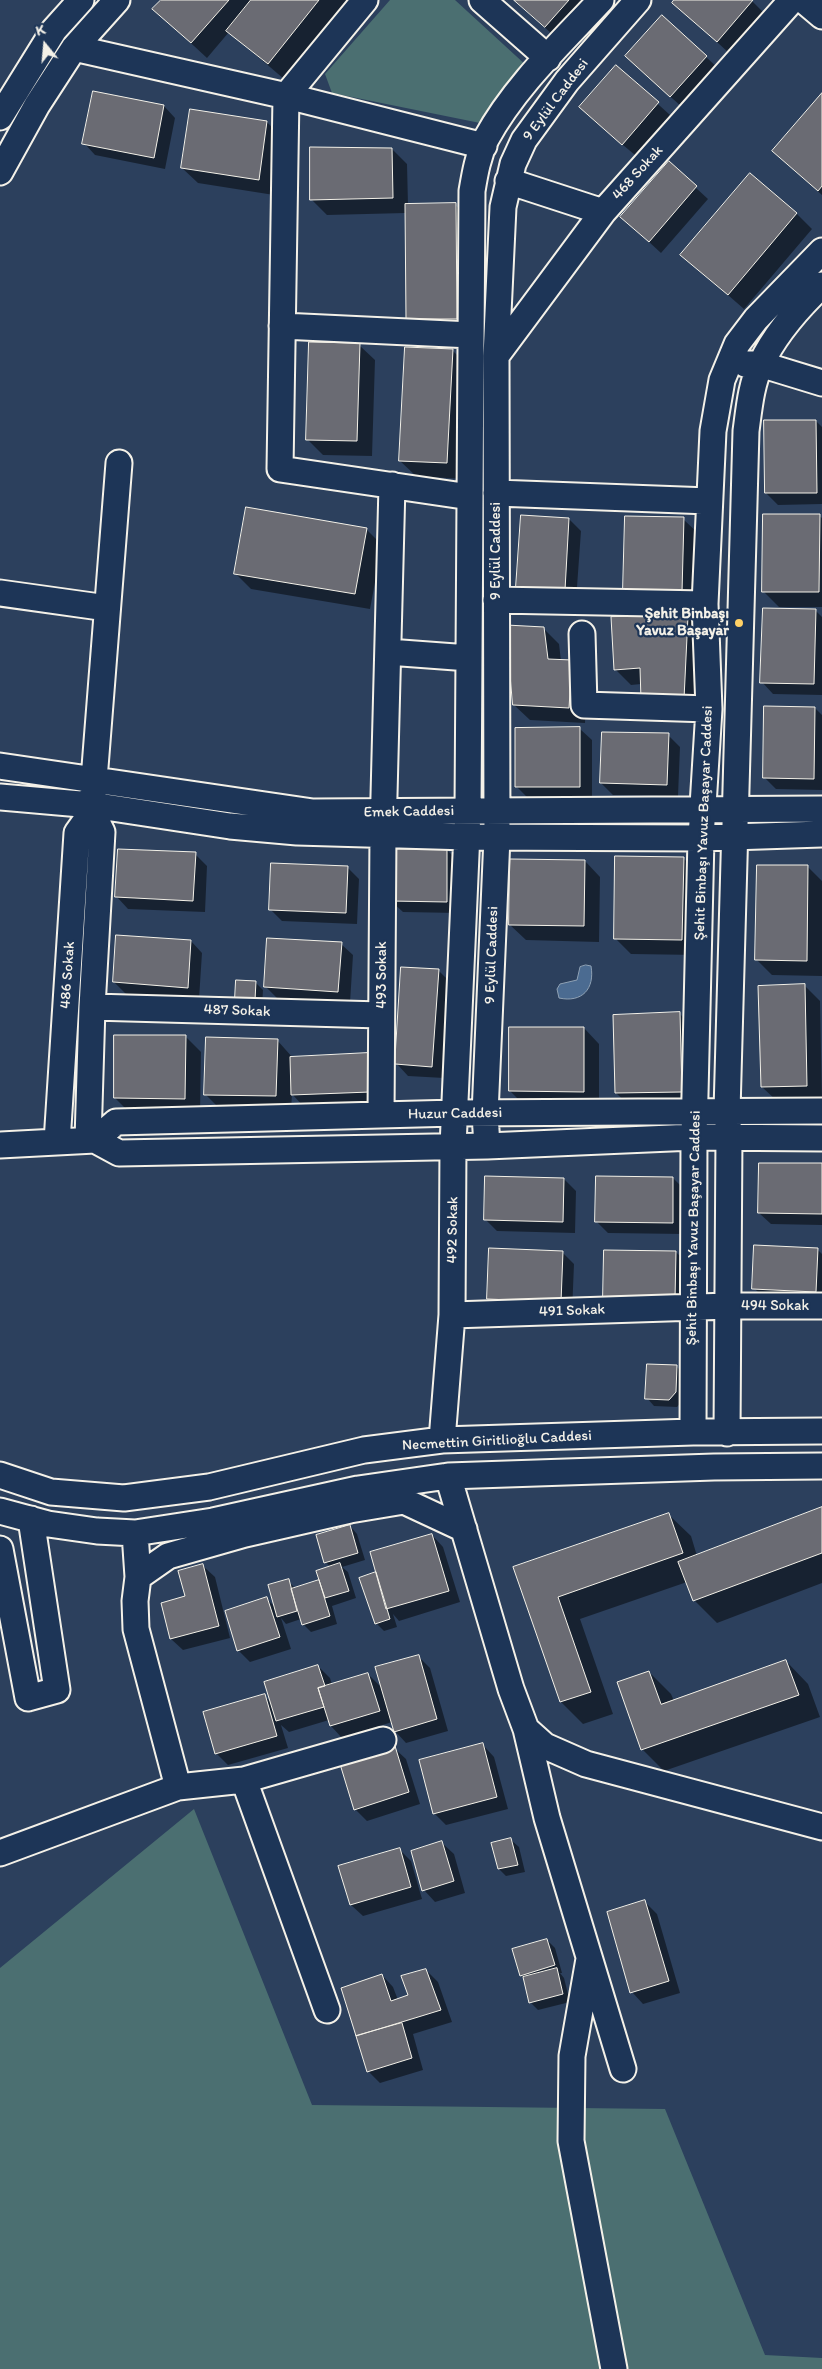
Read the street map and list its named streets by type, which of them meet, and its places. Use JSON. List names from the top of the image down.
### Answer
{
  "streets": {
    "street": [
      "9 Eylül Caddesi",
      "468 Sokak",
      "Emek Caddesi",
      "Şehit Binbaşı Yavuz Başayar Caddesi",
      "486 Sokak",
      "493 Sokak",
      "487 Sokak",
      "Huzur Caddesi",
      "492 Sokak",
      "494 Sokak",
      "491 Sokak",
      "Necmettin Giritlioğlu Caddesi"
    ]
  },
  "crossings": [
    ["9 Eylül Caddesi", "468 Sokak"],
    ["9 Eylül Caddesi", "Emek Caddesi"],
    ["9 Eylül Caddesi", "Huzur Caddesi"],
    ["9 Eylül Caddesi", "492 Sokak"],
    ["Emek Caddesi", "Şehit Binbaşı Yavuz Başayar Caddesi"],
    ["Emek Caddesi", "486 Sokak"],
    ["Emek Caddesi", "493 Sokak"],
    ["Şehit Binbaşı Yavuz Başayar Caddesi", "Huzur Caddesi"],
    ["Şehit Binbaşı Yavuz Başayar Caddesi", "494 Sokak"],
    ["Şehit Binbaşı Yavuz Başayar Caddesi", "491 Sokak"],
    ["Şehit Binbaşı Yavuz Başayar Caddesi", "Necmettin Giritlioğlu Caddesi"],
    ["486 Sokak", "487 Sokak"],
    ["486 Sokak", "Huzur Caddesi"],
    ["493 Sokak", "487 Sokak"],
    ["493 Sokak", "Huzur Caddesi"],
    ["492 Sokak", "491 Sokak"],
    ["492 Sokak", "Necmettin Giritlioğlu Caddesi"],
    ["494 Sokak", "491 Sokak"]
  ],
  "places": ["Şehit Binbaşı Yavuz Başayar"],
  "north": "top"
}
